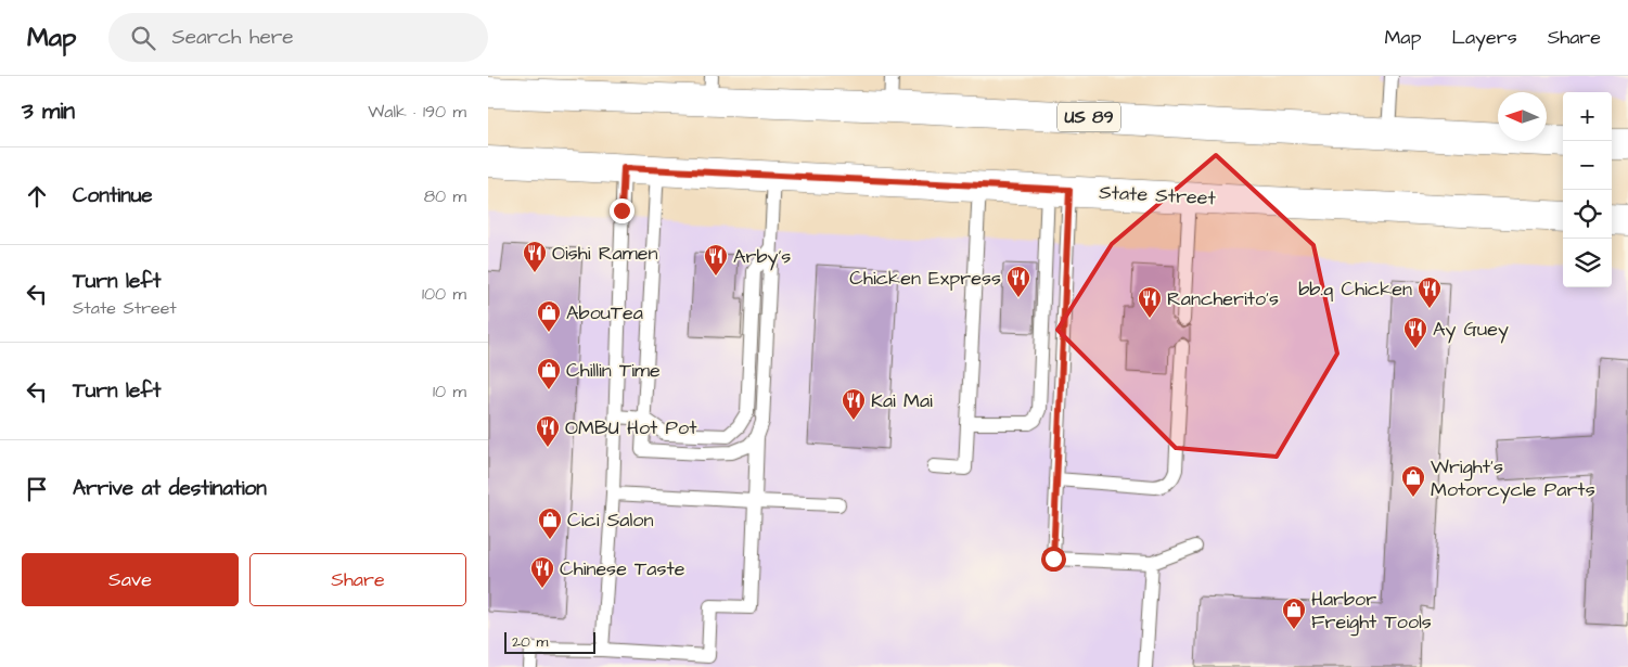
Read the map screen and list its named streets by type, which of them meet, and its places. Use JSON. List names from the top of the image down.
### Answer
{
  "streets": {
    "main road": ["US 89", "State Street"]
  },
  "places": {
    "restaurant": [
      "Oishi Ramen",
      "Arby's",
      "Chicken Express",
      "bb.q Chicken",
      "Rancherito's",
      "Ay Guey",
      "Kai Mai",
      "OMBU Hot Pot",
      "Chinese Taste"
    ],
    "shop": [
      "AbouTea",
      "Chillin Time",
      "Wright's Motorcycle Parts",
      "Cici Salon",
      "Harbor Freight Tools"
    ]
  },
  "scale_bar": "20 m",
  "north": "left",
  "page": {
    "header": "Map",
    "search": "Search here",
    "nav": ["Map", "Layers", "Share"],
    "heading": ["3 min", "Walk · 190 m"],
    "map_buttons": ["+", "−"],
    "list": [
      ["Continue", "80 m"],
      ["Turn left", "State Street", "100 m"],
      ["Turn left", "10 m"],
      "Arrive at destination"
    ],
    "buttons": ["Save", "Share"],
    "scale": "20 m"
  }
}
